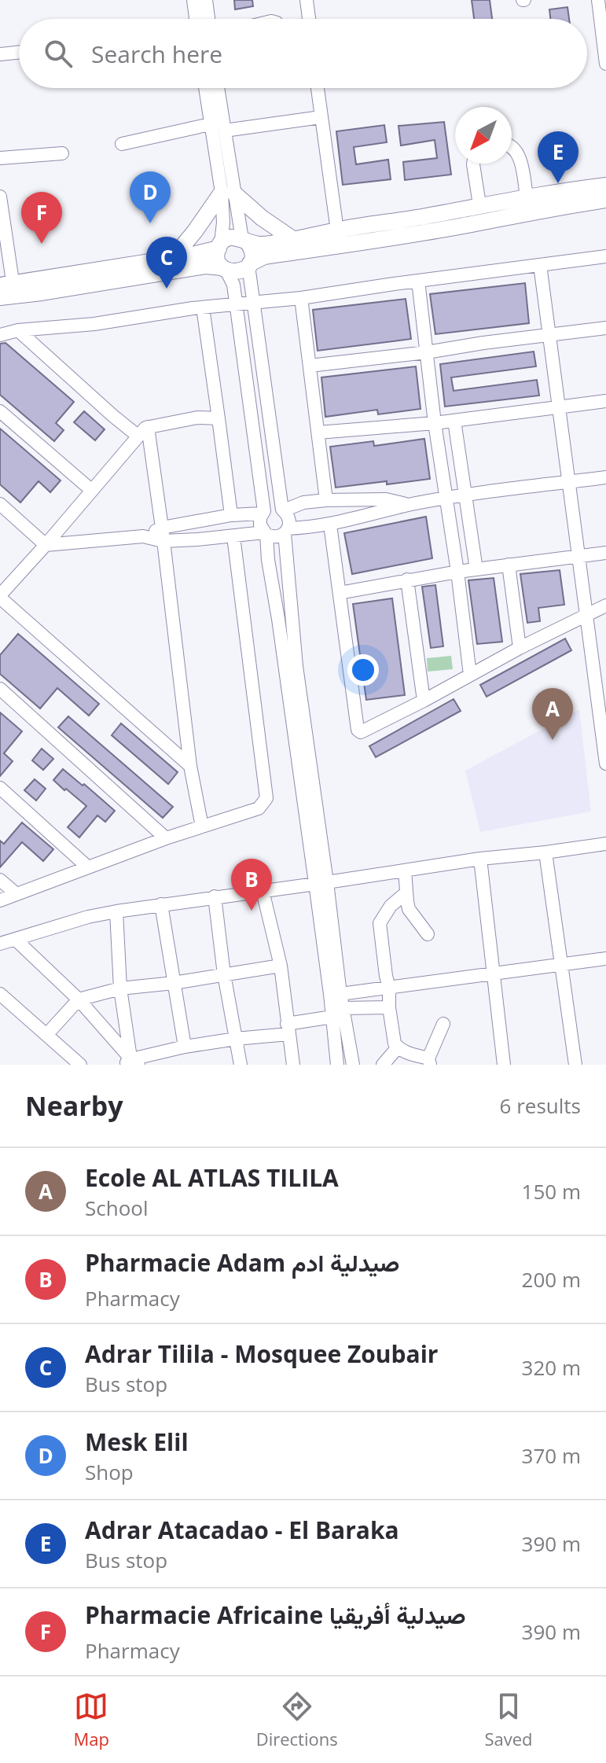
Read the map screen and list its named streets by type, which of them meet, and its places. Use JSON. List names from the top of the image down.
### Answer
{
  "north": "bottom left",
  "page": {
    "search": "Search here",
    "pins": [
      "E",
      "D",
      "F",
      "C",
      "A",
      "B"
    ],
    "heading": ["Nearby", "6 results"],
    "list": [
      {
        "mark": "A",
        "name": "Ecole AL ATLAS TILILA",
        "note": "School",
        "value": "150 m"
      },
      {
        "mark": "B",
        "name": "Pharmacie Adam صيدلية ادم",
        "note": "Pharmacy",
        "value": "200 m"
      },
      {
        "mark": "C",
        "name": "Adrar Tilila - Mosquee Zoubair",
        "note": "Bus stop",
        "value": "320 m"
      },
      {
        "mark": "D",
        "name": "Mesk Elil",
        "note": "Shop",
        "value": "370 m"
      },
      {
        "mark": "E",
        "name": "Adrar Atacadao - El Baraka",
        "note": "Bus stop",
        "value": "390 m"
      },
      {
        "mark": "F",
        "name": "Pharmacie Africaine صيدلية أفريقيا",
        "note": "Pharmacy",
        "value": "390 m"
      }
    ],
    "nav": ["Map", "Directions", "Saved"]
  }
}
